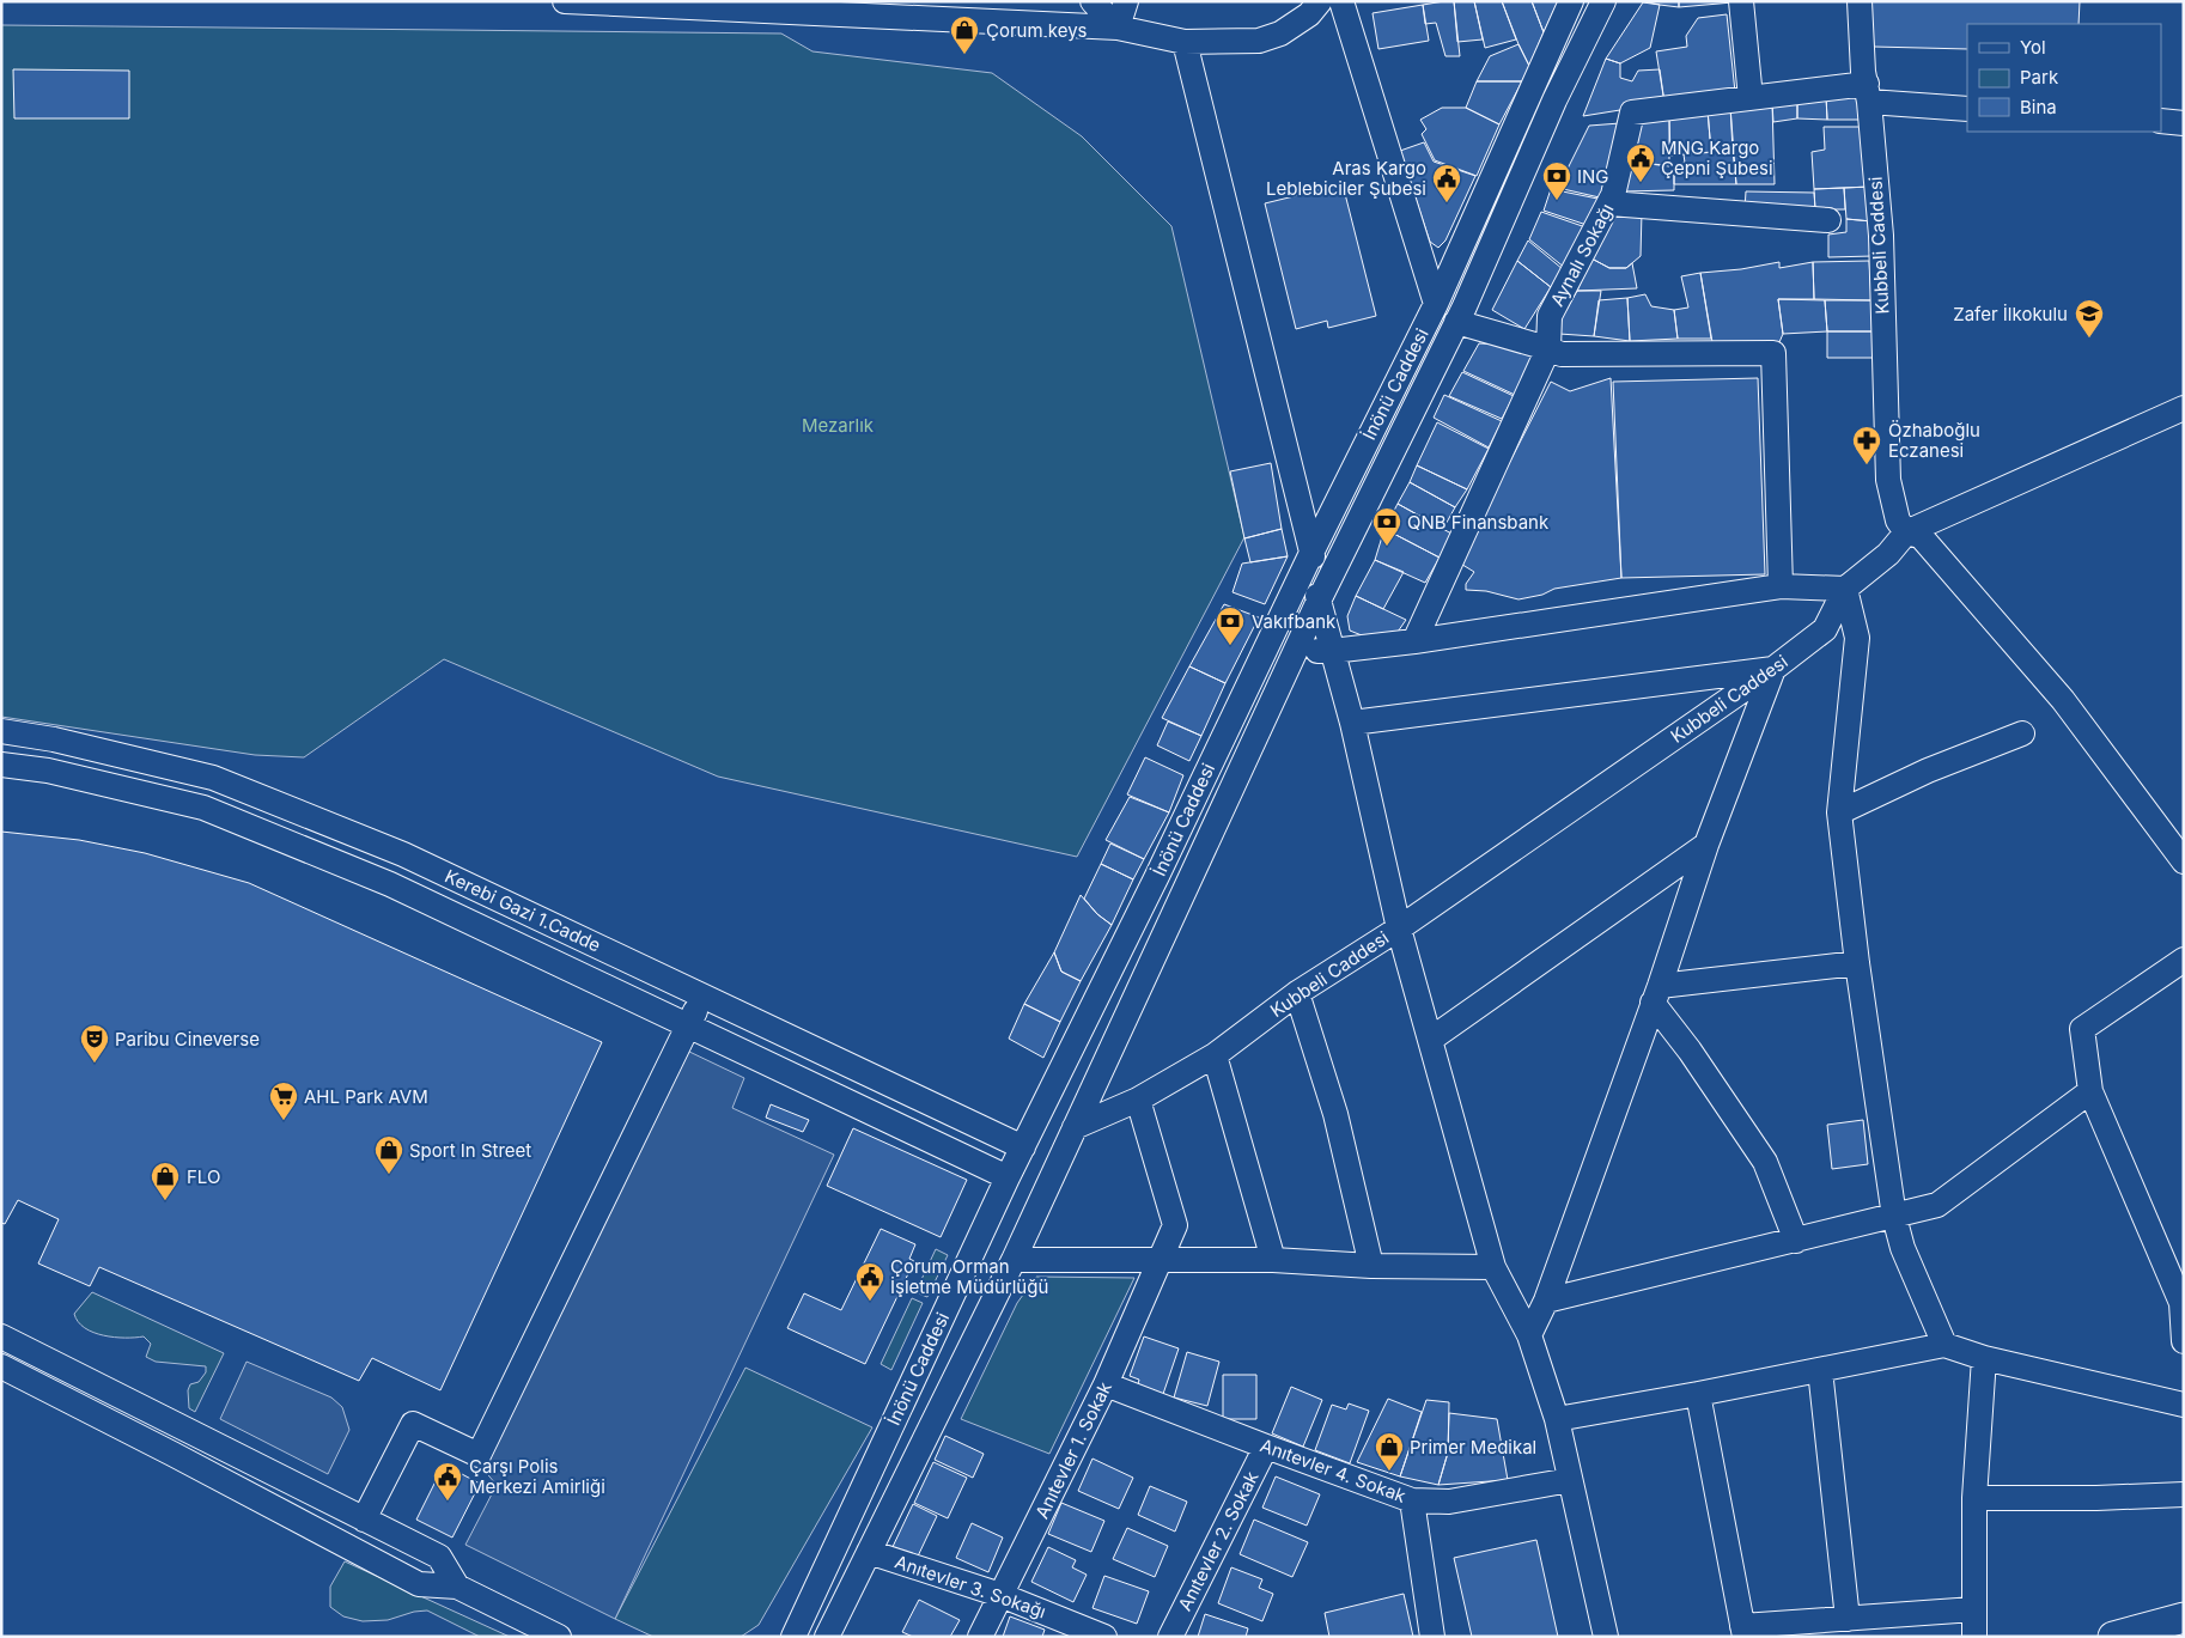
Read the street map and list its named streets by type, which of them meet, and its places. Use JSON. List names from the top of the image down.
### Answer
{
  "streets": {
    "street": [
      "Kubbeli Caddesi",
      "Aynalı Sokağı",
      "İnönü Caddesi",
      "Kerebi Gazi 1.Cadde",
      "Anıtevler 1. Sokak",
      "Anıtevler 4. Sokak",
      "Anıtevler 2. Sokak",
      "Anıtevler 3. Sokağı"
    ]
  },
  "crossings": [
    ["Kubbeli Caddesi", "Aynalı Sokağı"],
    ["Kubbeli Caddesi", "İnönü Caddesi"],
    ["Kubbeli Caddesi", "Anıtevler 1. Sokak"],
    ["İnönü Caddesi", "Kerebi Gazi 1.Cadde"],
    ["İnönü Caddesi", "Anıtevler 3. Sokağı"],
    ["Anıtevler 1. Sokak", "Anıtevler 4. Sokak"],
    ["Anıtevler 1. Sokak", "Anıtevler 3. Sokağı"],
    ["Anıtevler 4. Sokak", "Anıtevler 2. Sokak"]
  ],
  "parks": ["Mezarlık"],
  "places": {
    "shop": [
      "Çorum keys",
      "Sport In Street",
      "FLO",
      "Primer Medikal"
    ],
    "public building": [
      "MNG Kargo Çepni Şubesi",
      "Aras Kargo Leblebiciler Şubesi",
      "Çorum Orman İşletme Müdürlüğü",
      "Çarşı Polis Merkezi Amirliği"
    ],
    "bank": ["ING", "QNB Finansbank", "Vakıfbank"],
    "school or university": ["Zafer İlkokulu"],
    "pharmacy": ["Özhaboğlu Eczanesi"],
    "theatre": ["Paribu Cineverse"],
    "supermarket": ["AHL Park AVM"]
  },
  "legend": ["Yol", "Park", "Bina"]
}
